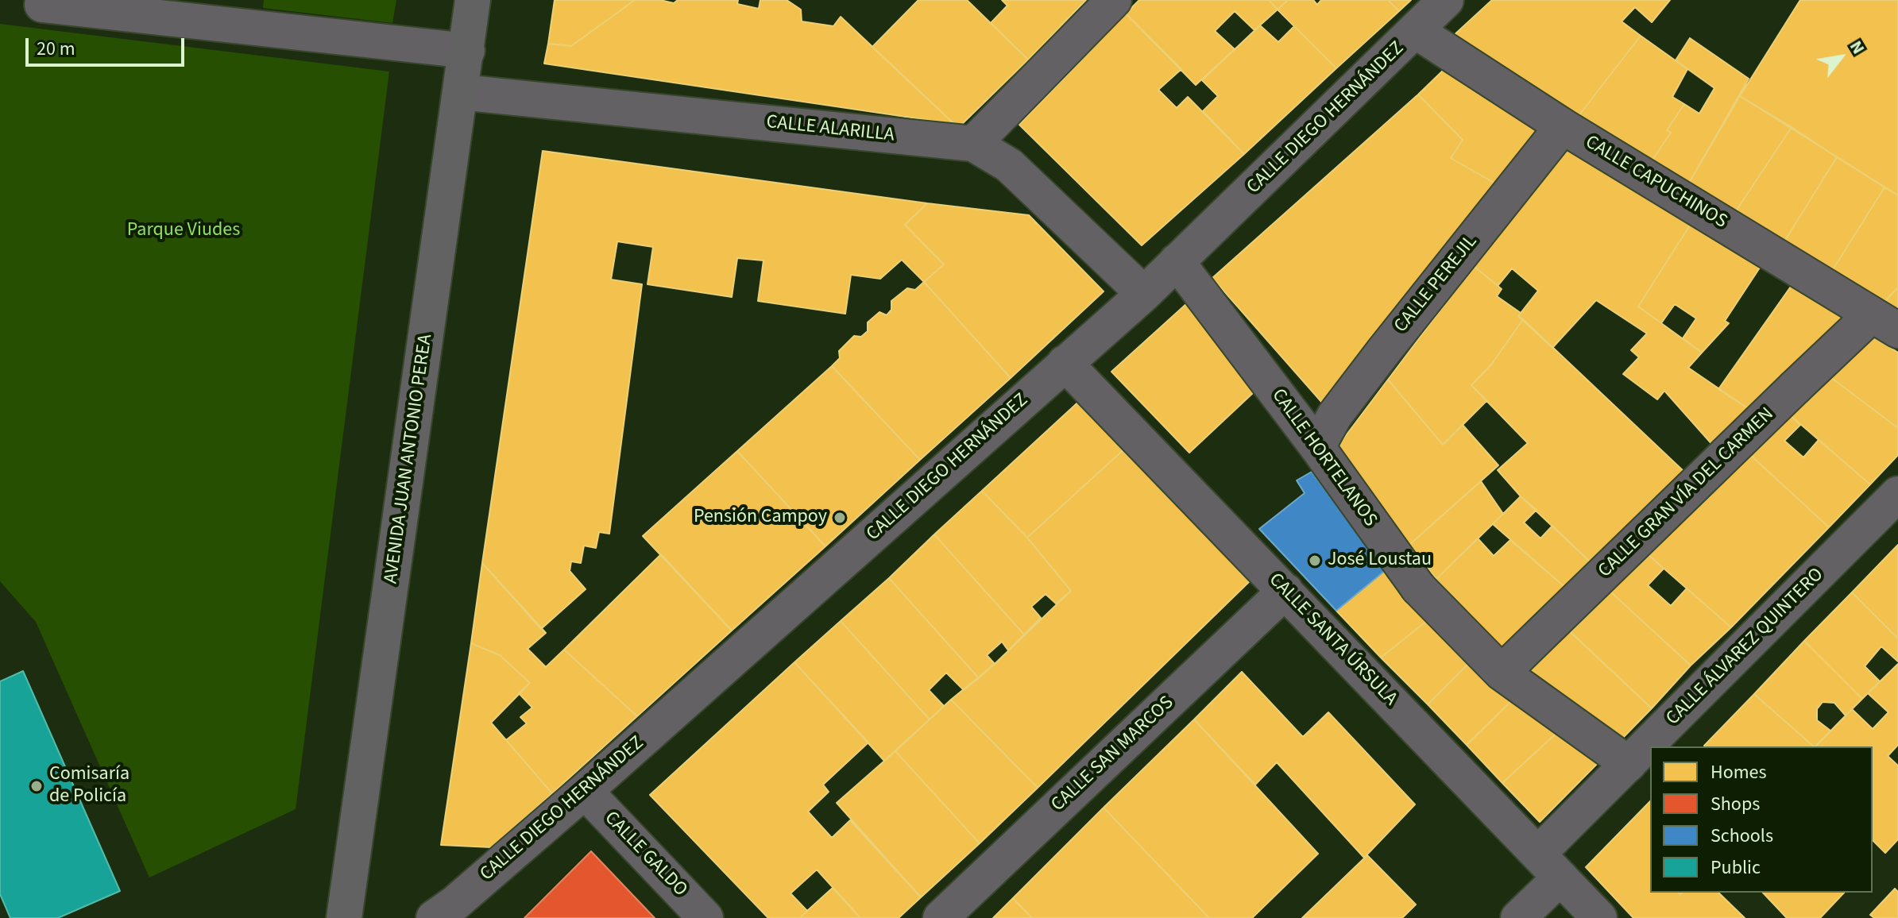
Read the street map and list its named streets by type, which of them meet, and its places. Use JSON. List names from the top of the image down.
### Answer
{
  "streets": {
    "main road": ["AVENIDA JUAN ANTONIO PEREA"],
    "street": [
      "CALLE DIEGO HERNÁNDEZ",
      "CALLE ALARILLA",
      "CALLE CAPUCHINOS",
      "CALLE PEREJIL",
      "CALLE HORTELANOS",
      "CALLE GRAN VÍA DEL CARMEN",
      "CALLE SANTA ÚRSULA",
      "CALLE ÁLVAREZ QUINTERO",
      "CALLE SAN MARCOS",
      "CALLE GALDO"
    ]
  },
  "crossings": [
    ["CALLE DIEGO HERNÁNDEZ", "CALLE ALARILLA"],
    ["CALLE DIEGO HERNÁNDEZ", "CALLE CAPUCHINOS"],
    ["CALLE DIEGO HERNÁNDEZ", "CALLE HORTELANOS"],
    ["CALLE DIEGO HERNÁNDEZ", "CALLE SANTA ÚRSULA"],
    ["CALLE DIEGO HERNÁNDEZ", "CALLE GALDO"],
    ["CALLE ALARILLA", "AVENIDA JUAN ANTONIO PEREA"],
    ["CALLE CAPUCHINOS", "CALLE PEREJIL"],
    ["CALLE CAPUCHINOS", "CALLE GRAN VÍA DEL CARMEN"],
    ["CALLE PEREJIL", "CALLE HORTELANOS"],
    ["CALLE HORTELANOS", "CALLE GRAN VÍA DEL CARMEN"],
    ["CALLE HORTELANOS", "CALLE ÁLVAREZ QUINTERO"],
    ["CALLE SANTA ÚRSULA", "CALLE ÁLVAREZ QUINTERO"],
    ["CALLE SANTA ÚRSULA", "CALLE SAN MARCOS"]
  ],
  "parks": ["Parque Viudes"],
  "places": ["Pensión Campoy", "José Loustau", "Comisaría de Policía"],
  "legend": [
    "Homes",
    "Shops",
    "Schools",
    "Public"
  ],
  "scale_bar": "20 m",
  "north": "top right"
}
